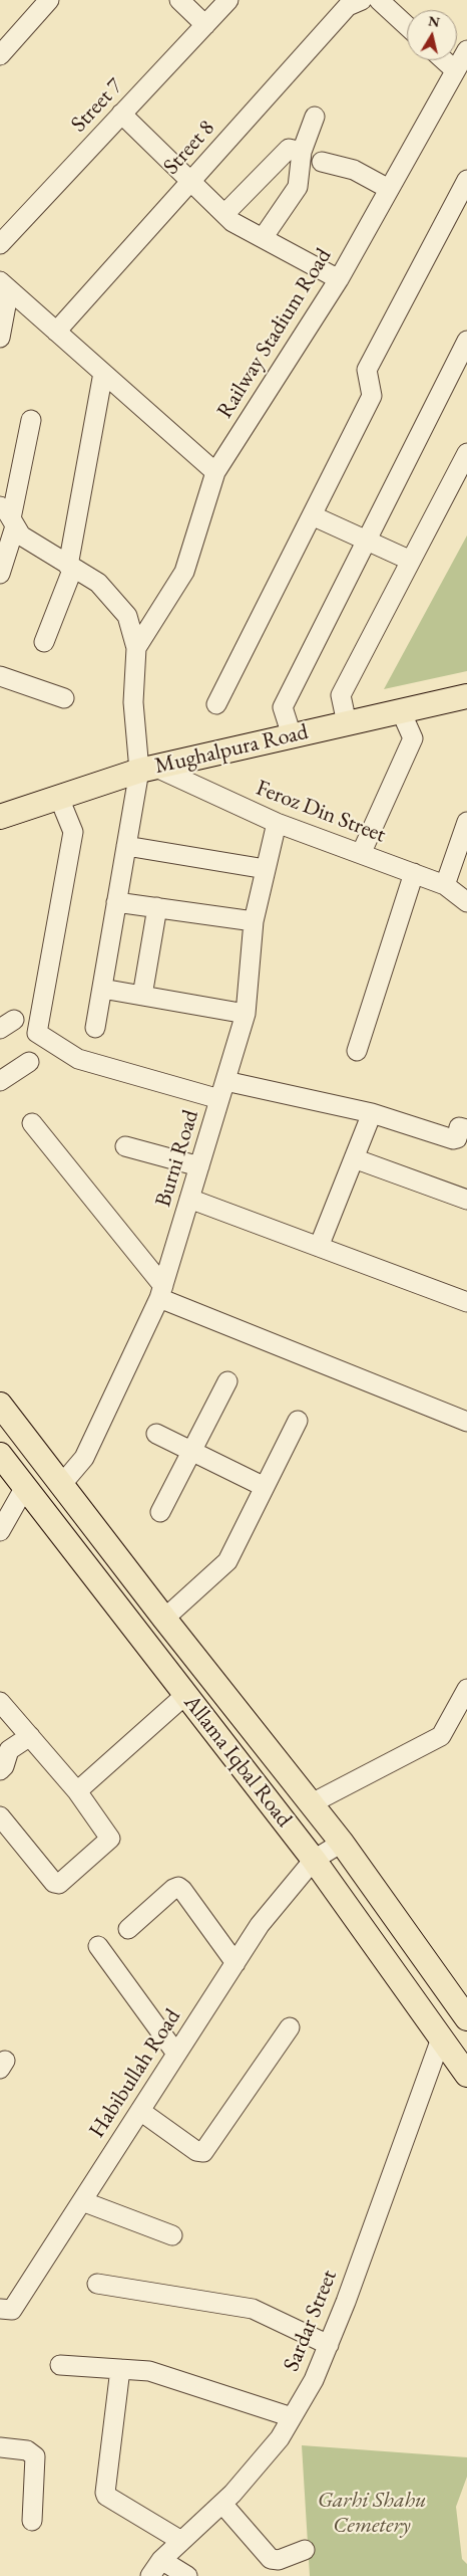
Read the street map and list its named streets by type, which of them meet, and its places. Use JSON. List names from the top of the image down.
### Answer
{
  "streets": {
    "main road": ["Mughalpura Road", "Allama Iqbal Road"],
    "street": [
      "Street 7",
      "Street 8",
      "Railway Stadium Road",
      "Feroz Din Street",
      "Burni Road",
      "Habibullah Road",
      "Sardar Street"
    ]
  },
  "crossings": [
    ["Mughalpura Road", "Feroz Din Street"],
    ["Feroz Din Street", "Burni Road"],
    ["Burni Road", "Allama Iqbal Road"],
    ["Allama Iqbal Road", "Habibullah Road"],
    ["Allama Iqbal Road", "Sardar Street"]
  ],
  "parks": ["Garhi Shahu Cemetery"],
  "north": "top"
}
